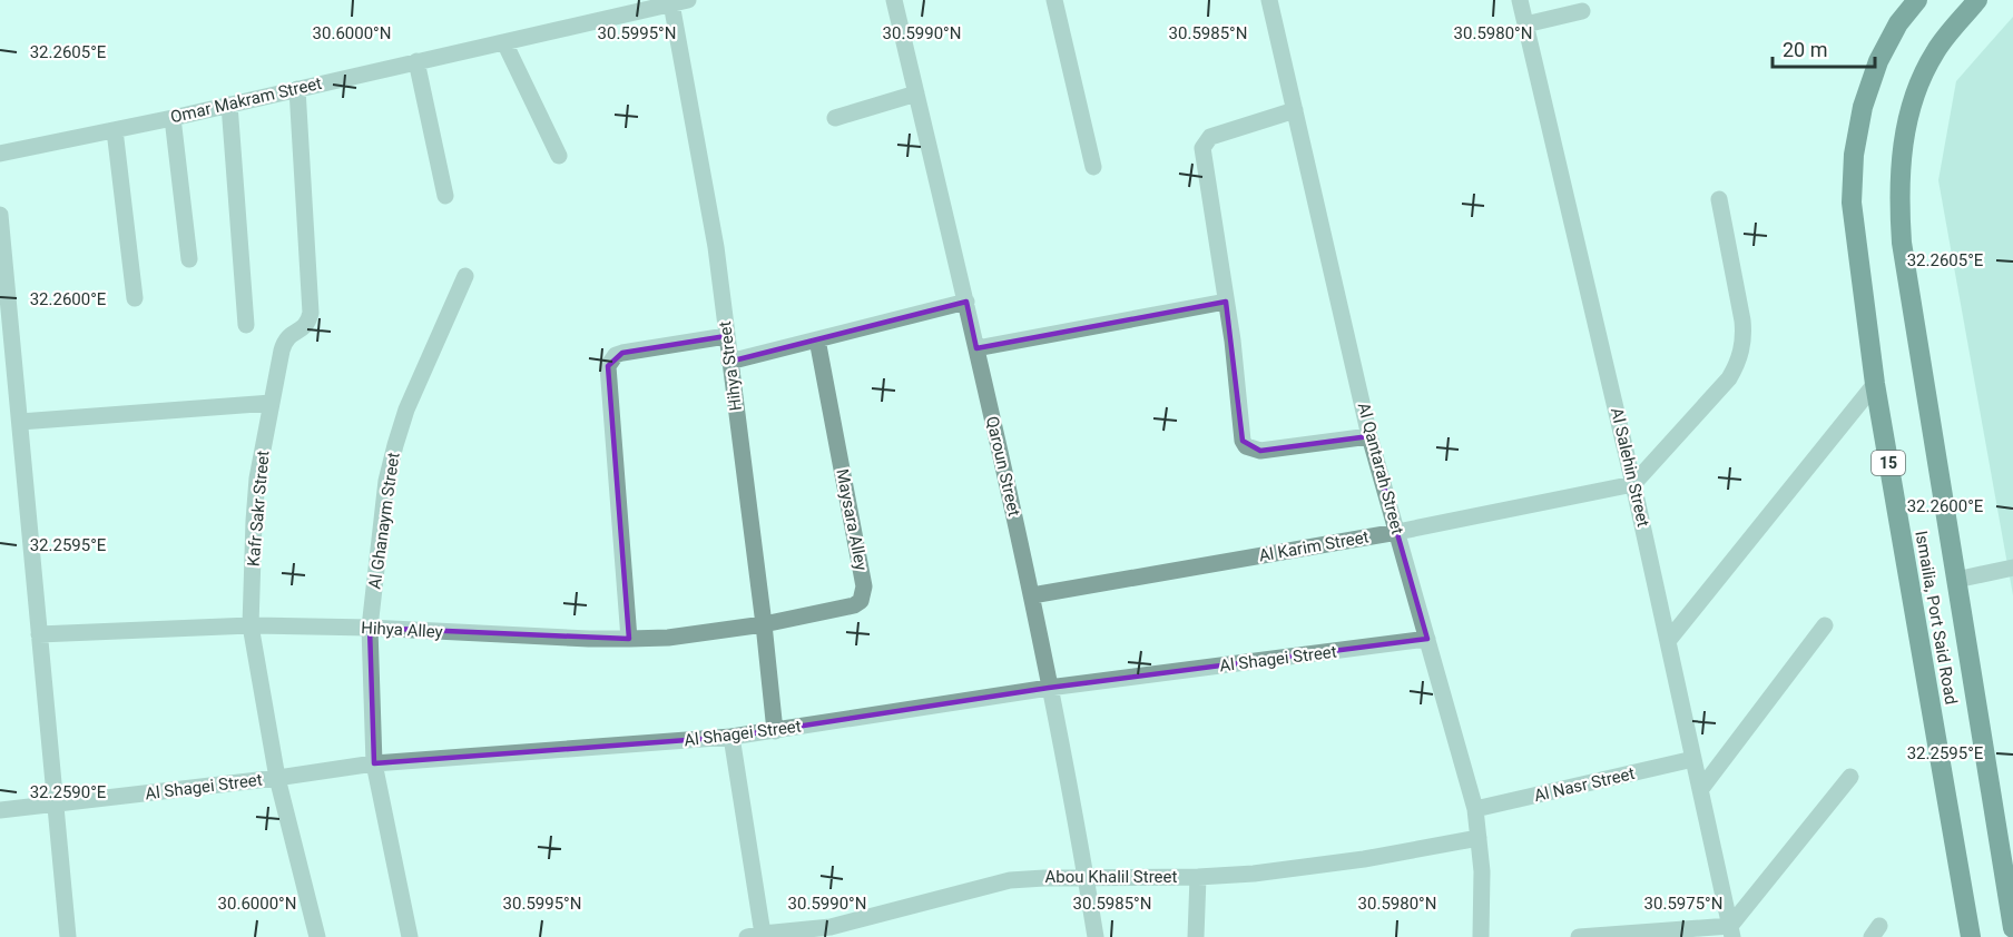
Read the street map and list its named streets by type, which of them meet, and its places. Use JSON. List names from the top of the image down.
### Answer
{
  "streets": {
    "highway": ["15", "Ismailia, Port Said Road"],
    "street": [
      "Omar Makram Street",
      "Hihya Street",
      "Qaroun Street",
      "Al Salehin Street",
      "Al Qantarah Street",
      "Kafr Sakr Street",
      "Maysara Alley",
      "Al Ghanaym Street",
      "Al Karim Street",
      "Hihya Alley",
      "Al Shagei Street",
      "Al Nasr Street",
      "Abou Khalil Street"
    ]
  },
  "crossings": [
    ["Omar Makram Street", "Hihya Street"],
    ["Omar Makram Street", "Kafr Sakr Street"],
    ["Hihya Street", "Maysara Alley"],
    ["Hihya Street", "Hihya Alley"],
    ["Hihya Street", "Al Shagei Street"],
    ["Qaroun Street", "Al Karim Street"],
    ["Qaroun Street", "Al Shagei Street"],
    ["Qaroun Street", "Abou Khalil Street"],
    ["Al Salehin Street", "Al Karim Street"],
    ["Al Salehin Street", "Al Nasr Street"],
    ["Al Qantarah Street", "Al Karim Street"],
    ["Al Qantarah Street", "Al Shagei Street"],
    ["Al Qantarah Street", "Al Nasr Street"],
    ["Al Qantarah Street", "Abou Khalil Street"],
    ["Kafr Sakr Street", "Hihya Alley"],
    ["Kafr Sakr Street", "Al Shagei Street"],
    ["Maysara Alley", "Hihya Alley"],
    ["Al Ghanaym Street", "Hihya Alley"],
    ["Al Ghanaym Street", "Al Shagei Street"]
  ],
  "scale_bar": "20 m",
  "coordinates": [
    "30.6000°N",
    "30.5995°N",
    "30.5990°N",
    "30.5985°N",
    "30.5980°N",
    "32.2605°E",
    "32.2600°E",
    "32.2595°E",
    "32.2590°E",
    "30.5975°N"
  ]
}
